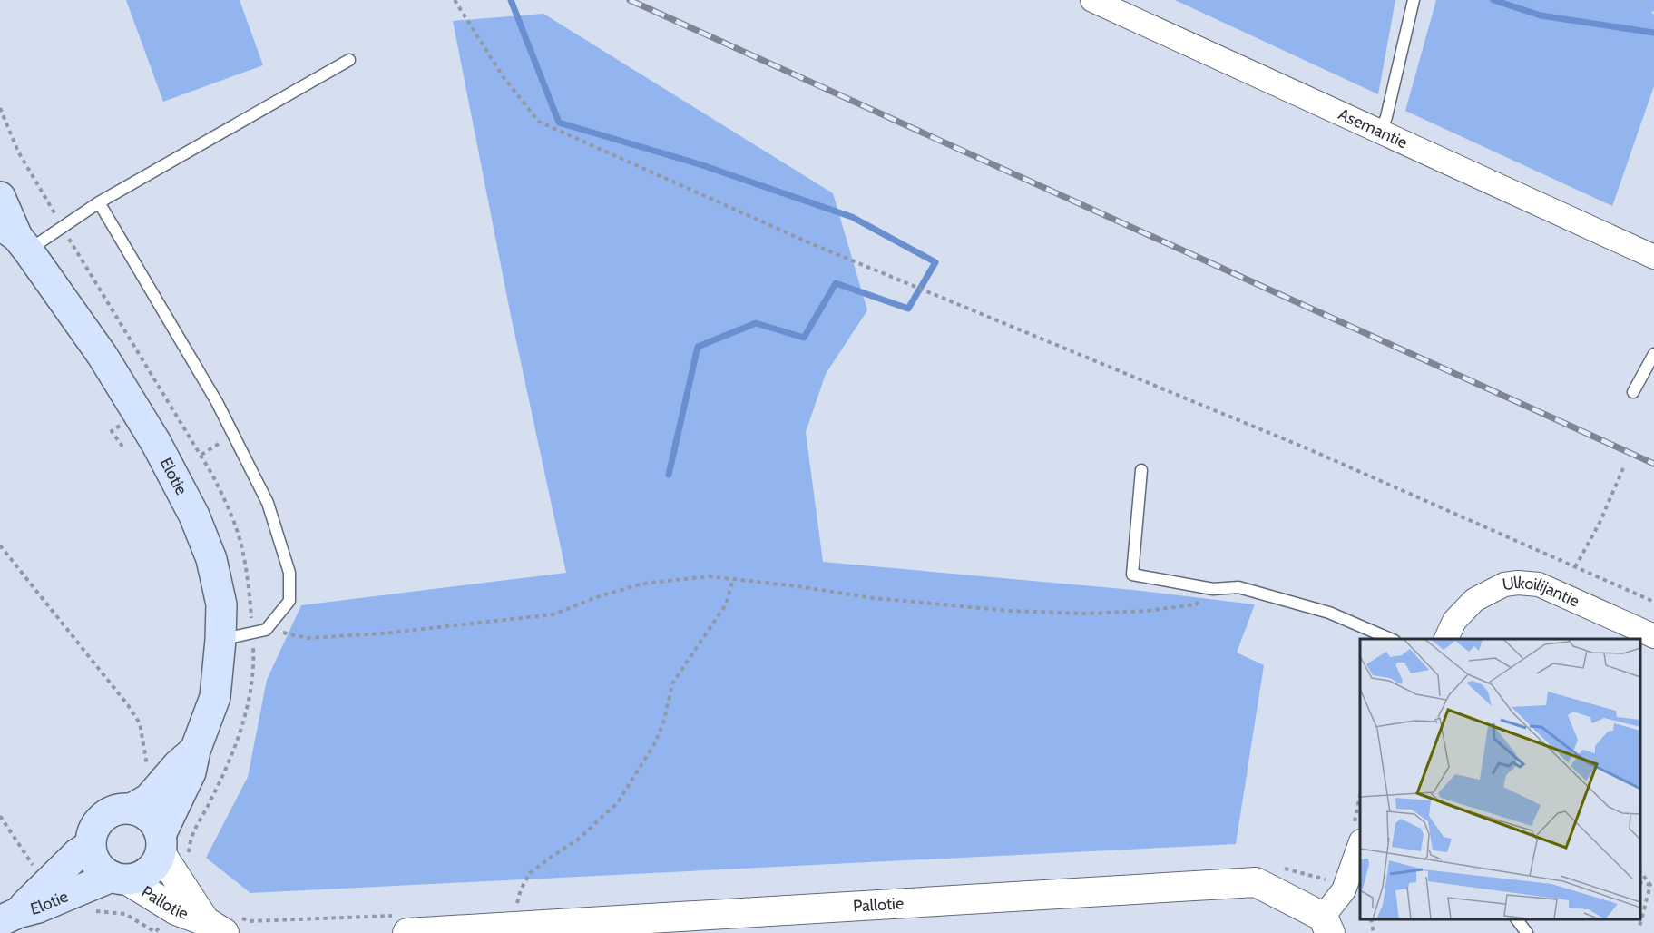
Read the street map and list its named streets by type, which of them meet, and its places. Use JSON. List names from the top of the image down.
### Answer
{
  "streets": {
    "main road": ["Elotie"],
    "street": ["Asemantie", "Ulkoilijantie", "Pallotie"]
  },
  "crossings": [
    ["Elotie", "Pallotie"]
  ]
}
